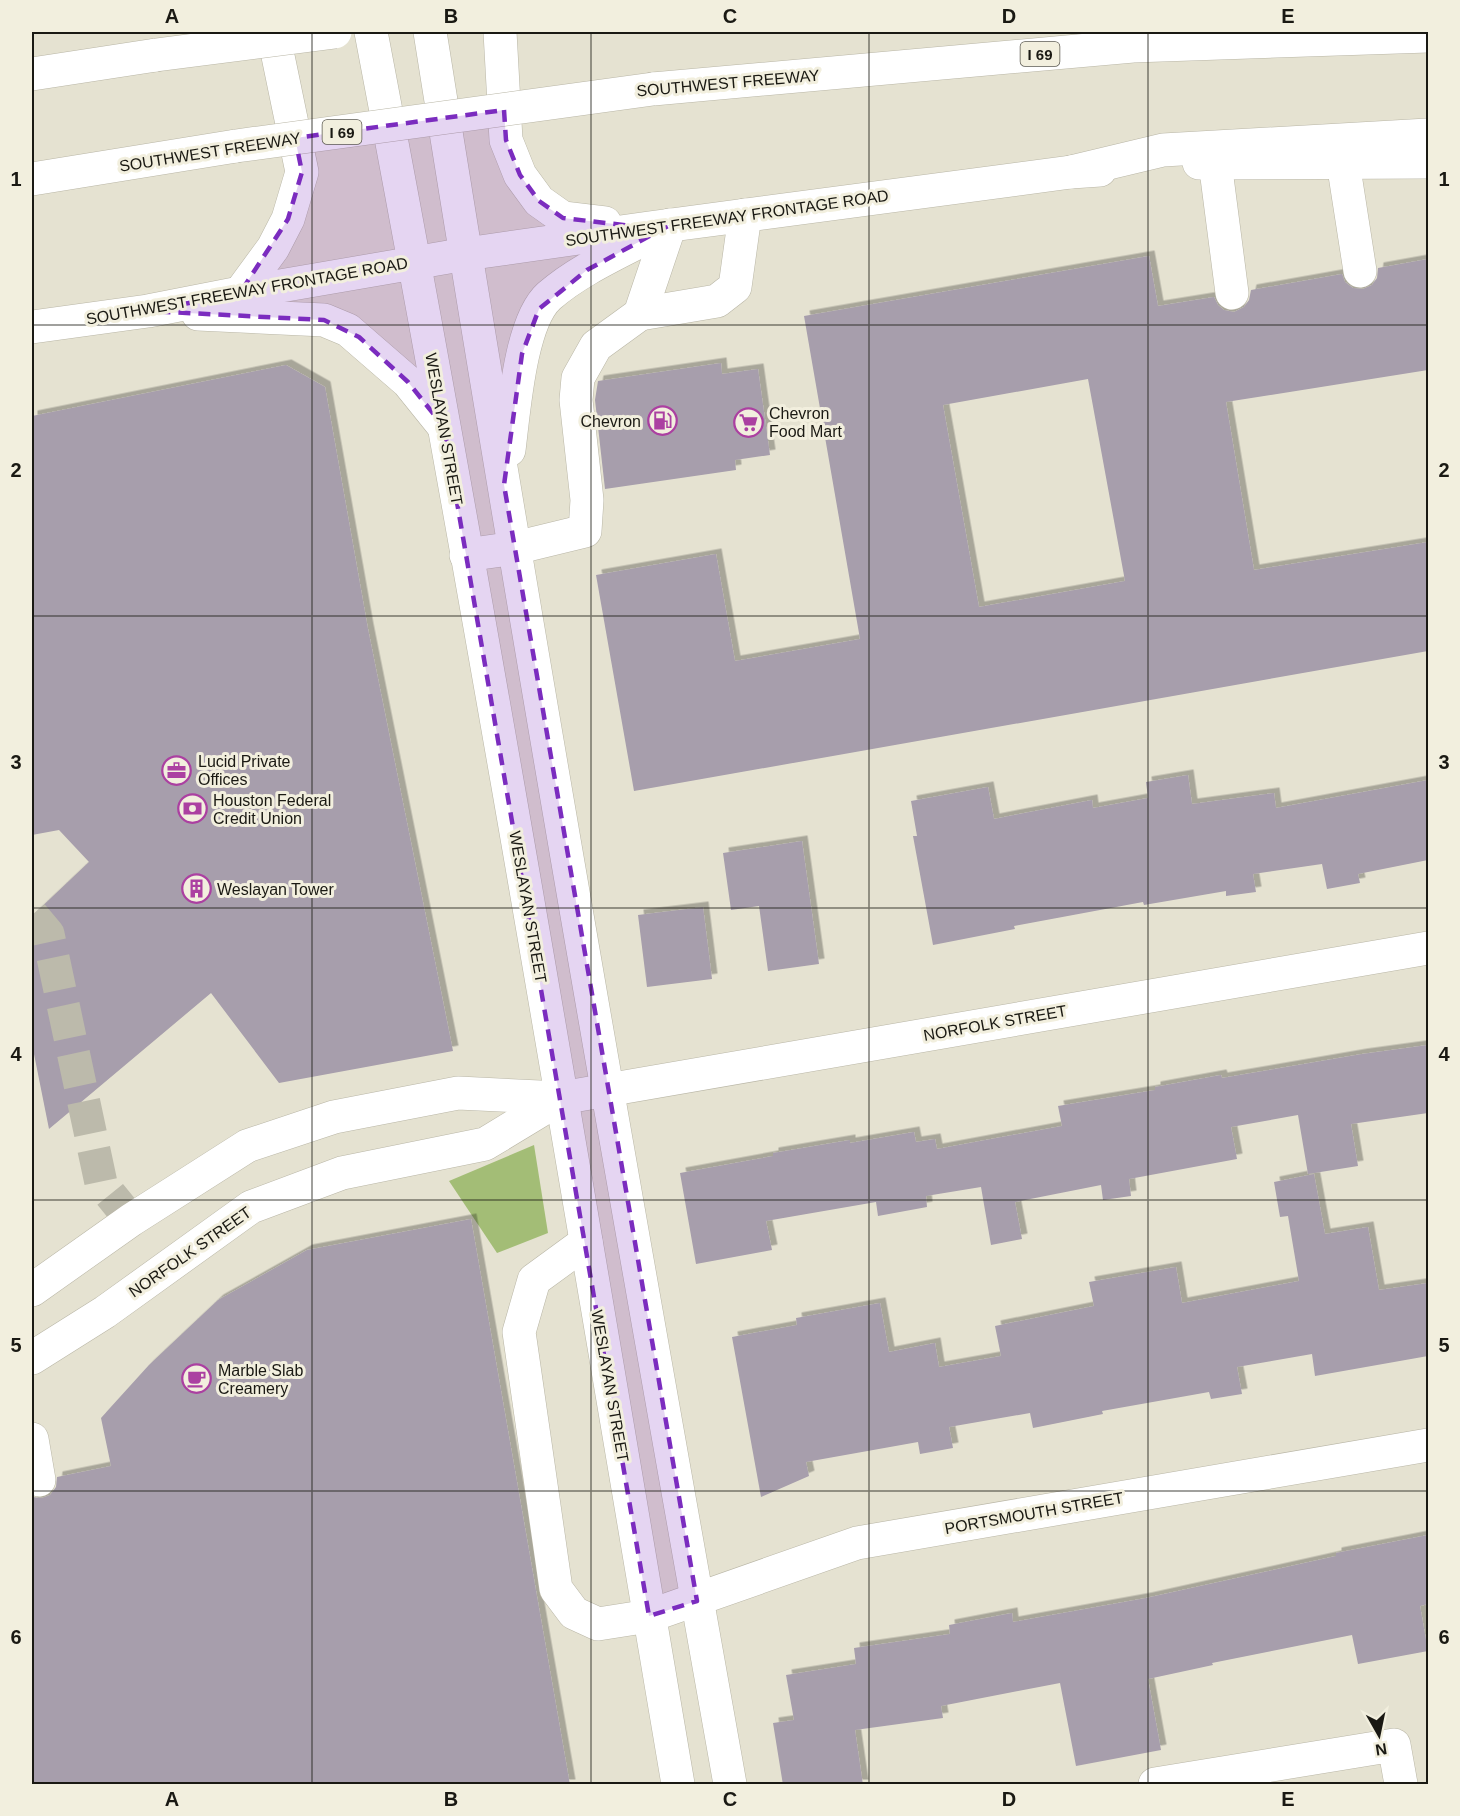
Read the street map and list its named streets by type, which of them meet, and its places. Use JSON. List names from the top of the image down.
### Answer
{
  "streets": {
    "main road": [
      "I 69",
      "SOUTHWEST FREEWAY",
      "SOUTHWEST FREEWAY FRONTAGE ROAD",
      "WESLAYAN STREET",
      "NORFOLK STREET",
      "PORTSMOUTH STREET"
    ]
  },
  "crossings": [
    ["SOUTHWEST FREEWAY FRONTAGE ROAD", "WESLAYAN STREET"],
    ["WESLAYAN STREET", "NORFOLK STREET"],
    ["WESLAYAN STREET", "PORTSMOUTH STREET"]
  ],
  "places": {
    "fuel station": ["Chevron"],
    "supermarket": ["Chevron Food Mart"],
    "office": ["Lucid Private Offices"],
    "bank": ["Houston Federal Credit Union"],
    "building": ["Weslayan Tower"],
    "cafe": ["Marble Slab Creamery"]
  },
  "north": "bottom",
  "grid": {
    "columns": [
      "A",
      "B",
      "C",
      "D",
      "E"
    ],
    "rows": [
      "1",
      "2",
      "3",
      "4",
      "5",
      "6"
    ]
  }
}
